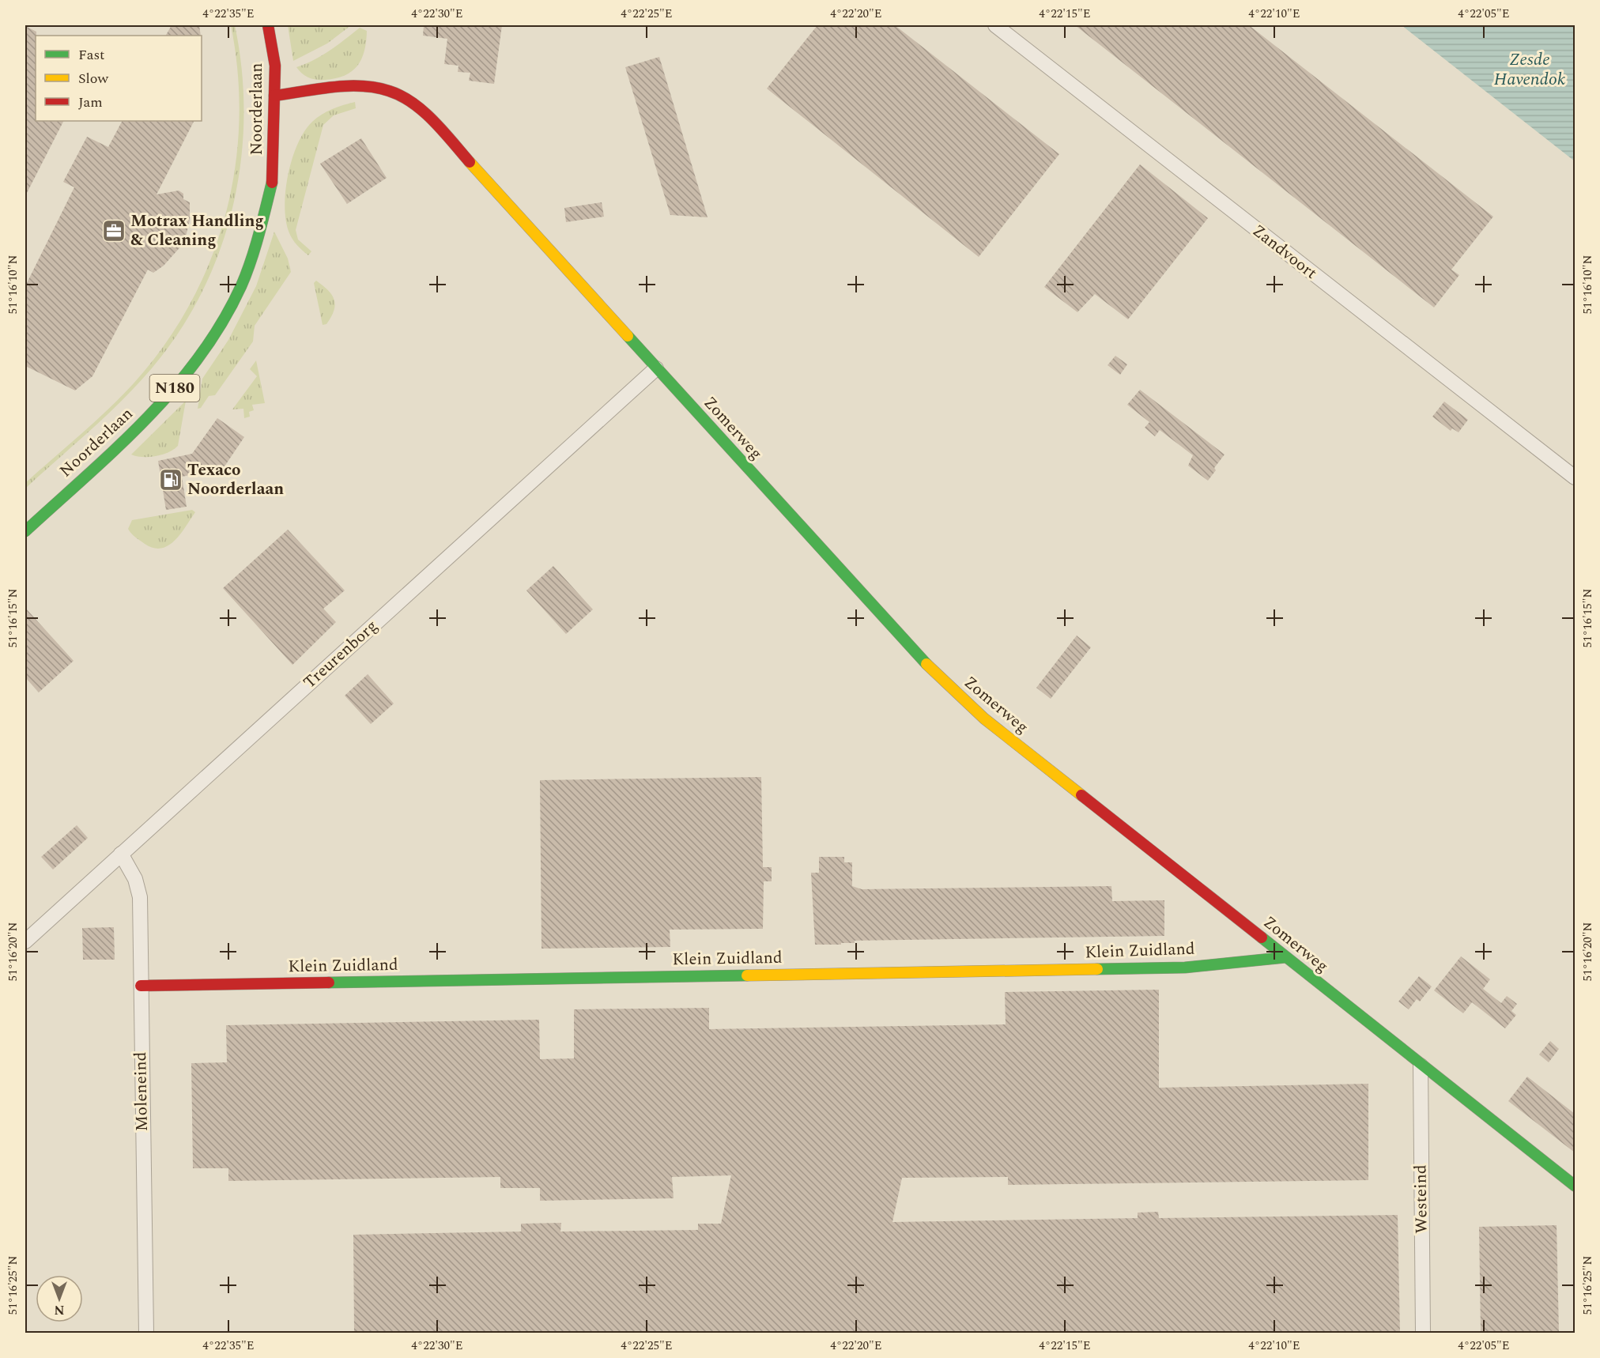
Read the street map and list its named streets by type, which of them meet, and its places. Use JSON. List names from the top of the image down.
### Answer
{
  "streets": {
    "street": [
      "Noorderlaan",
      "Zandvoort",
      "N180",
      "Zomerweg",
      "Treurenborg",
      "Klein Zuidland",
      "Moleneind",
      "Westeind"
    ]
  },
  "crossings": [
    ["Noorderlaan", "Zomerweg"],
    ["Zomerweg", "Treurenborg"],
    ["Zomerweg", "Klein Zuidland"],
    ["Zomerweg", "Westeind"],
    ["Treurenborg", "Moleneind"],
    ["Klein Zuidland", "Moleneind"]
  ],
  "water": ["Zesde Havendok"],
  "places": {
    "office": ["Motrax Handling & Cleaning"],
    "fuel station": ["Texaco Noorderlaan"]
  },
  "legend": ["Fast", "Slow", "Jam"],
  "north": "bottom",
  "coordinates": [
    "4°22'35\"E",
    "4°22'30\"E",
    "4°22'25\"E",
    "4°22'20\"E",
    "4°22'15\"E",
    "4°22'10\"E",
    "4°22'05\"E",
    "51°16'10\"N",
    "51°16'15\"N",
    "51°16'20\"N",
    "51°16'25\"N"
  ]
}
